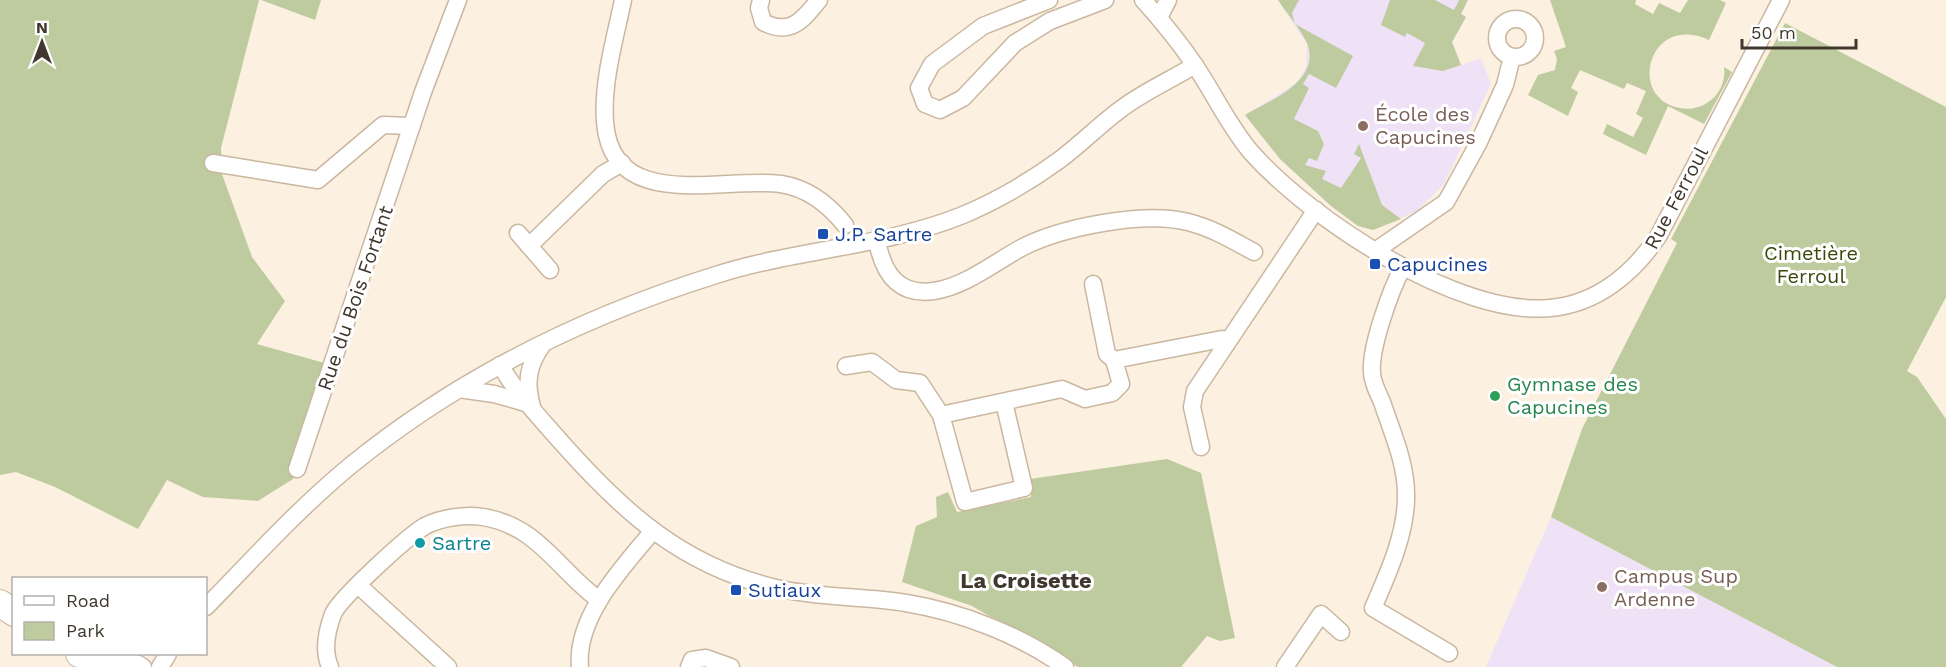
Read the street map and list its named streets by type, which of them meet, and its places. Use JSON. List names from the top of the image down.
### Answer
{
  "streets": {
    "street": ["Rue Ferroul", "Rue du Bois Fortant"]
  },
  "districts": ["La Croisette"],
  "parks": ["Cimetière Ferroul"],
  "places": {
    "other": [
      "École des Capucines",
      "Gymnase des Capucines",
      "Sartre",
      "Campus Sup Ardenne"
    ],
    "transit": ["J.P. Sartre", "Capucines", "Sutiaux"]
  },
  "legend": ["Road", "Park"],
  "scale_bar": "50 m",
  "north": "top"
}
